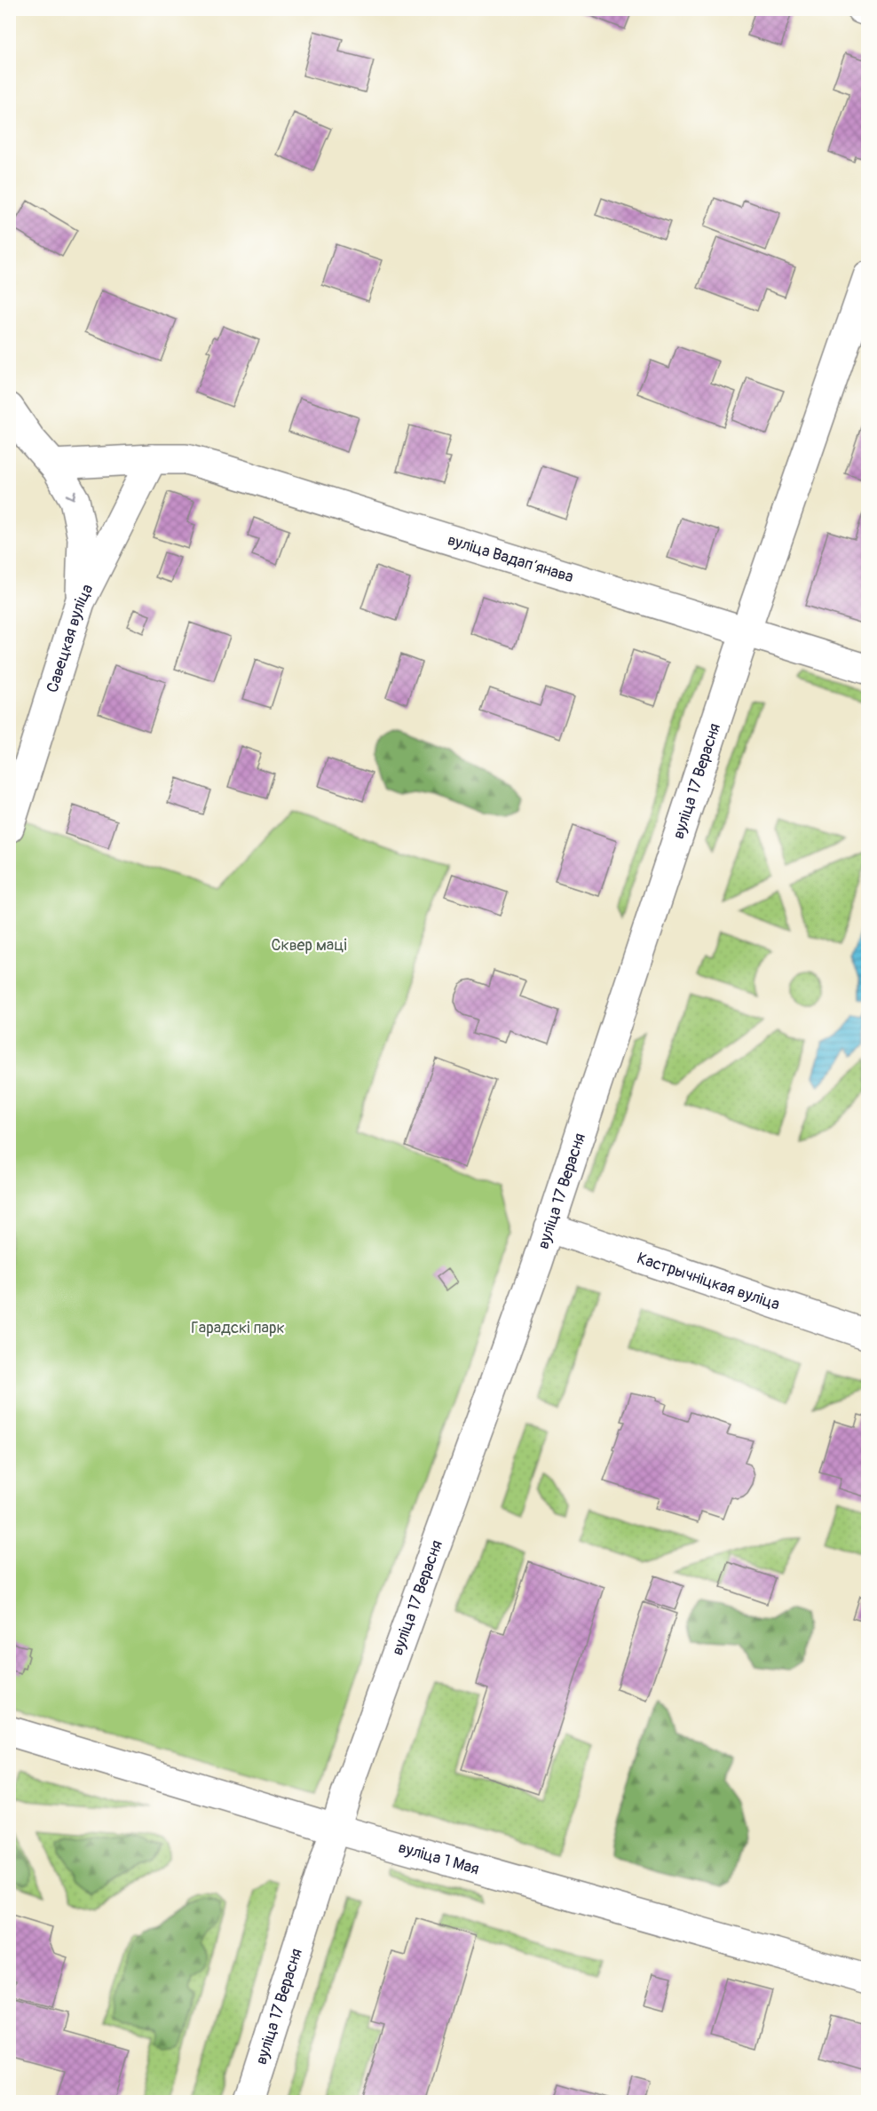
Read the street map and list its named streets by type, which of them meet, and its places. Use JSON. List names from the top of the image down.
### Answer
{
  "streets": {
    "street": [
      "вуліца Вадапʼянава",
      "Савецкая вуліца",
      "вуліца 17 Верасня",
      "Кастрычніцкая вуліца",
      "вуліца 1 Мая"
    ]
  },
  "crossings": [
    ["вуліца Вадапʼянава", "Савецкая вуліца"],
    ["вуліца Вадапʼянава", "вуліца 17 Верасня"],
    ["вуліца 17 Верасня", "Кастрычніцкая вуліца"],
    ["вуліца 17 Верасня", "вуліца 1 Мая"]
  ],
  "parks": ["Сквер маці", "Гарадскі парк"]
}
